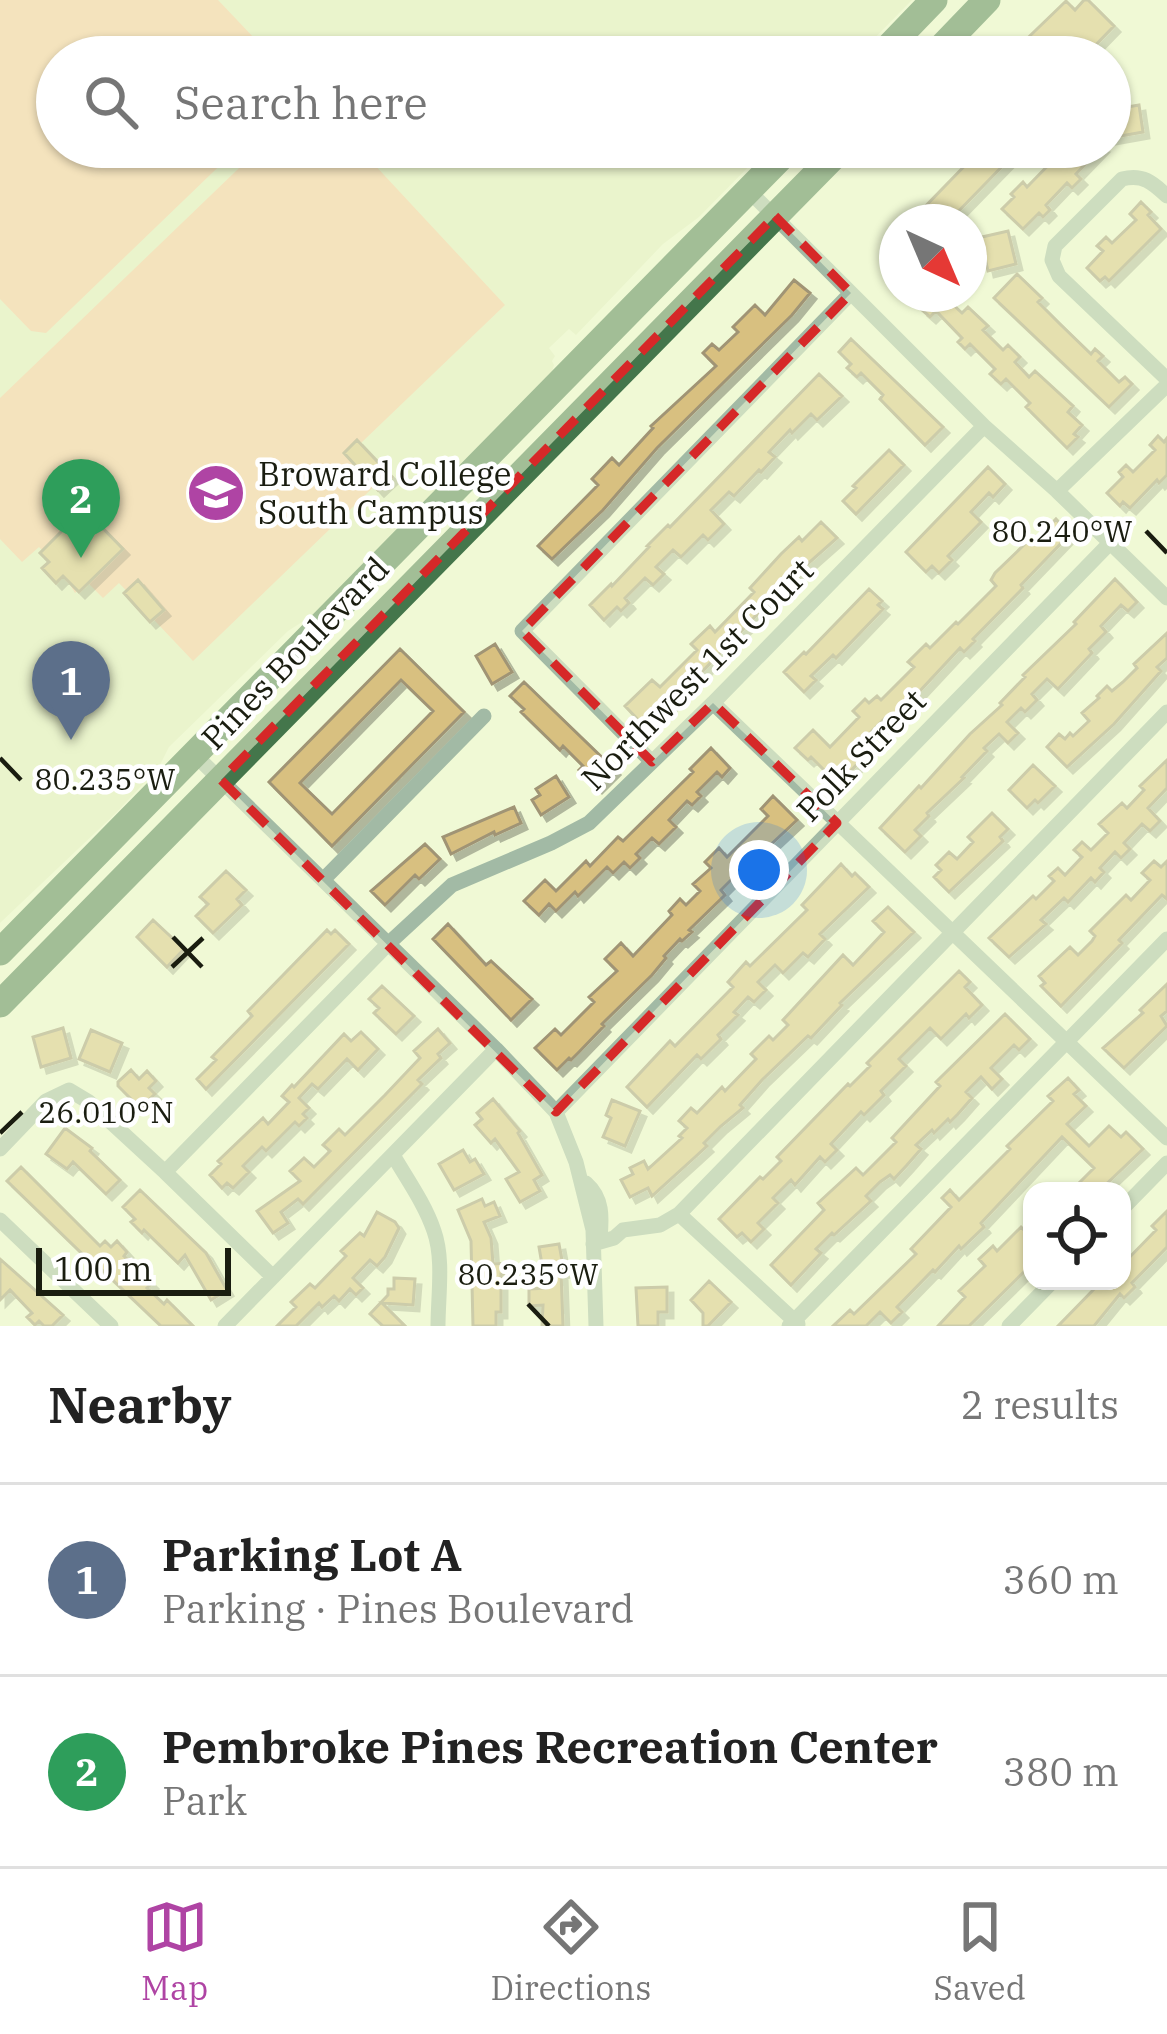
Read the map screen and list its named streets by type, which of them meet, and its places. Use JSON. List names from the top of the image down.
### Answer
{
  "streets": {
    "highway": ["Pines Boulevard"],
    "street": ["Northwest 1st Court", "Polk Street"]
  },
  "places": {
    "school or university": ["Broward College South Campus"]
  },
  "scale_bar": "100 m",
  "north": "bottom right",
  "page": {
    "search": "Search here",
    "pins": ["2", "1"],
    "scale": "100 m",
    "heading": ["Nearby", "2 results"],
    "list": [
      {
        "mark": "1",
        "name": "Parking Lot A",
        "note": "Parking · Pines Boulevard",
        "value": "360 m"
      },
      {
        "mark": "2",
        "name": "Pembroke Pines Recreation Center",
        "note": "Park",
        "value": "380 m"
      }
    ],
    "nav": ["Map", "Directions", "Saved"]
  },
  "coordinates": ["80.240°W", "80.235°W", "26.010°N"]
}
